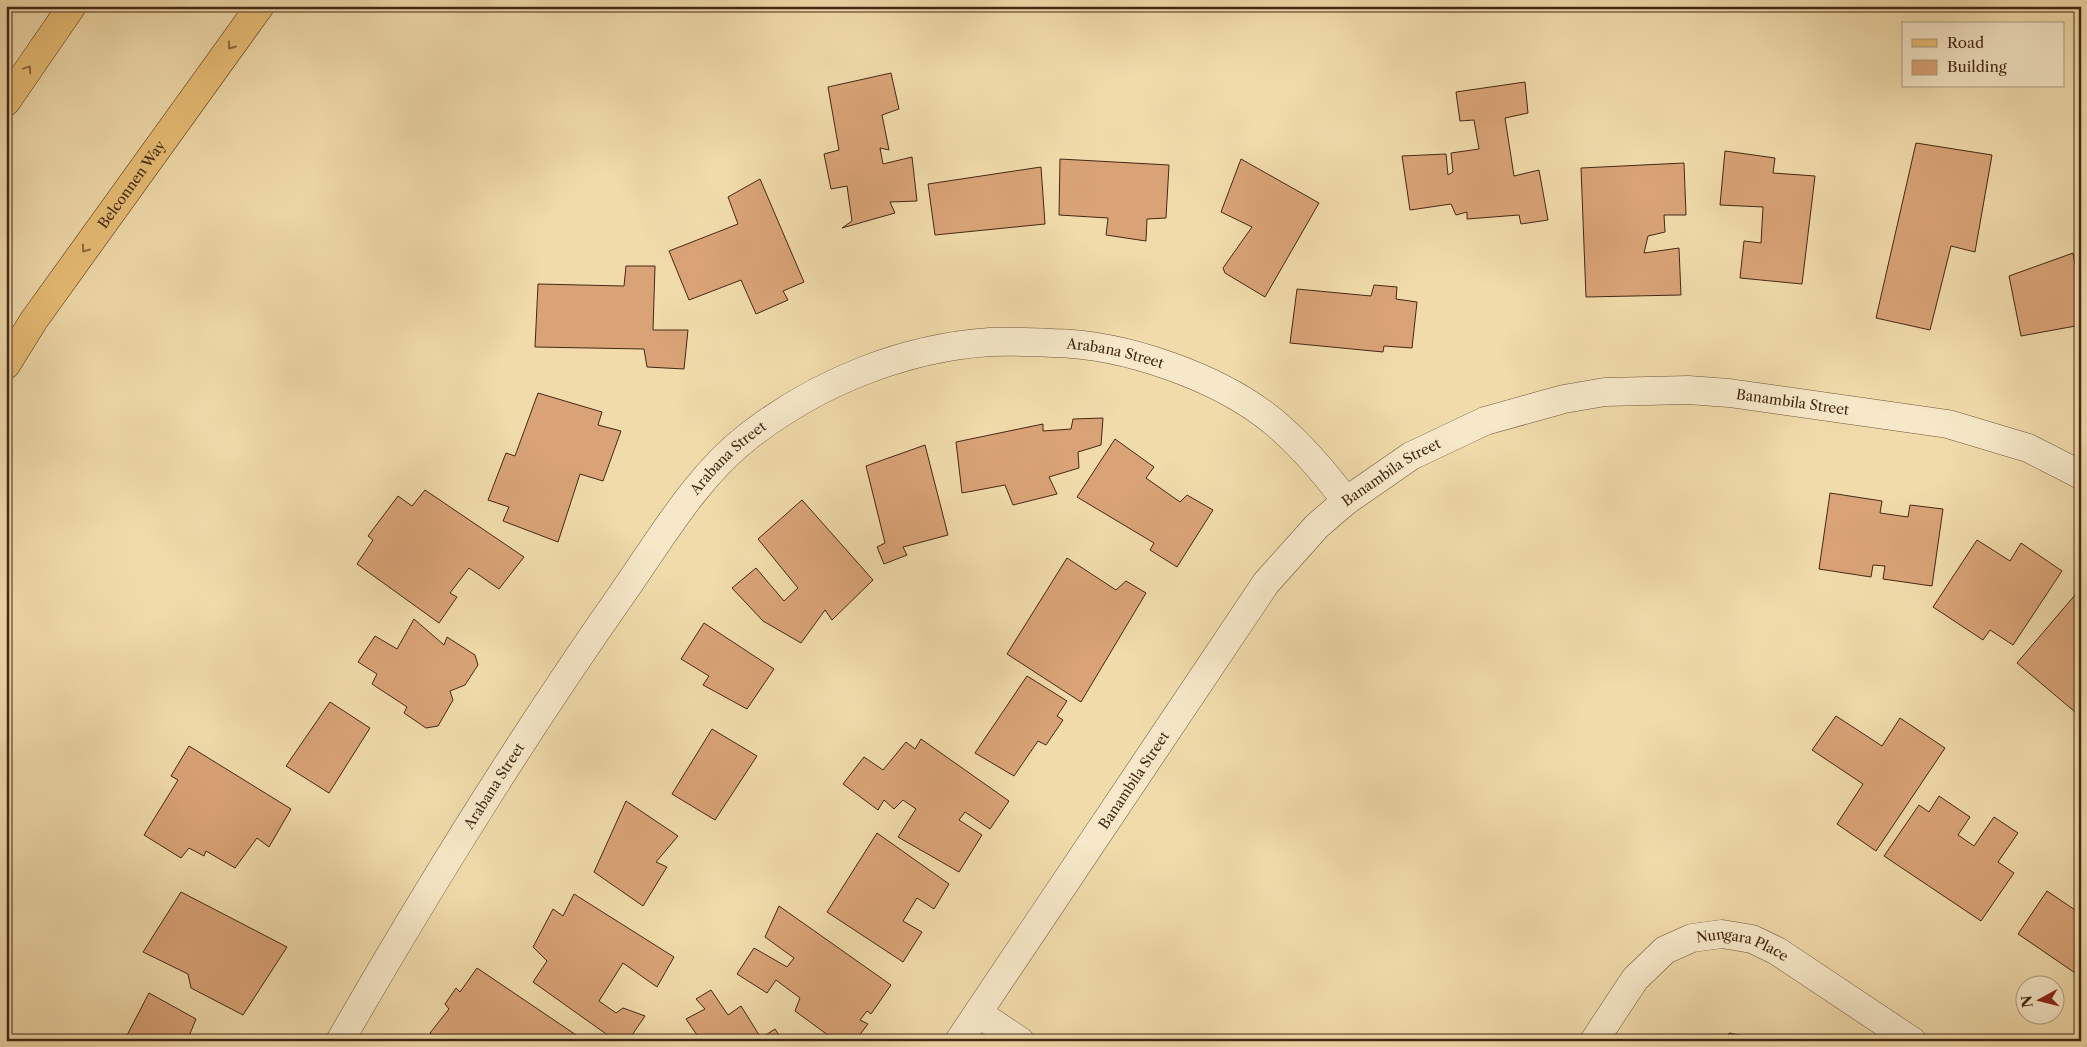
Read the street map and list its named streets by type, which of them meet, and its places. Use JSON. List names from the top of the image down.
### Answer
{
  "streets": {
    "main road": ["Belconnen Way"],
    "street": ["Arabana Street", "Banambila Street", "Nungara Place"]
  },
  "crossings": [
    ["Arabana Street", "Banambila Street"]
  ],
  "one_way": ["Belconnen Way"],
  "legend": ["Road", "Building"],
  "north": "left"
}
